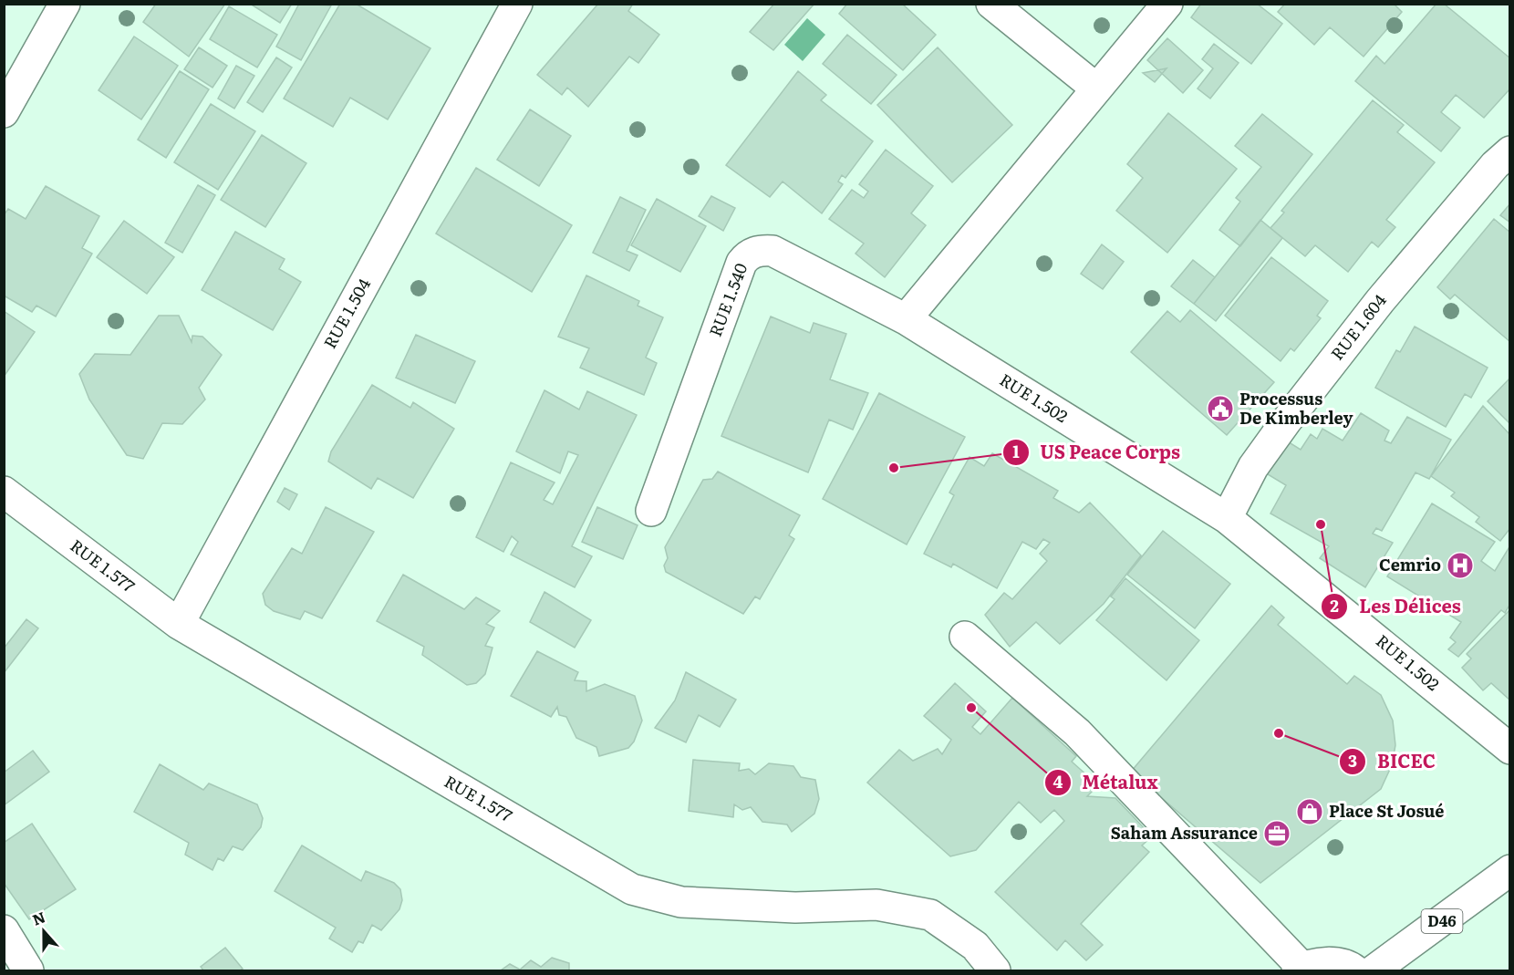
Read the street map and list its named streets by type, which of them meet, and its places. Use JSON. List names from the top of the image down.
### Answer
{
  "streets": {
    "street": [
      "RUE 1.540",
      "RUE 1.504",
      "RUE 1.604",
      "RUE 1.502",
      "RUE 1.577",
      "D46"
    ]
  },
  "crossings": [
    ["RUE 1.540", "RUE 1.502"],
    ["RUE 1.504", "RUE 1.577"],
    ["RUE 1.604", "RUE 1.502"]
  ],
  "places": {
    "public building": ["Processus De Kimberley"],
    "other": [
      "US Peace Corps",
      "Les Délices",
      "Métalux",
      "BICEC"
    ],
    "hospital": ["Cemrio"],
    "shop": ["Place St Josué"],
    "office": ["Saham Assurance"]
  },
  "north": "top"
}
